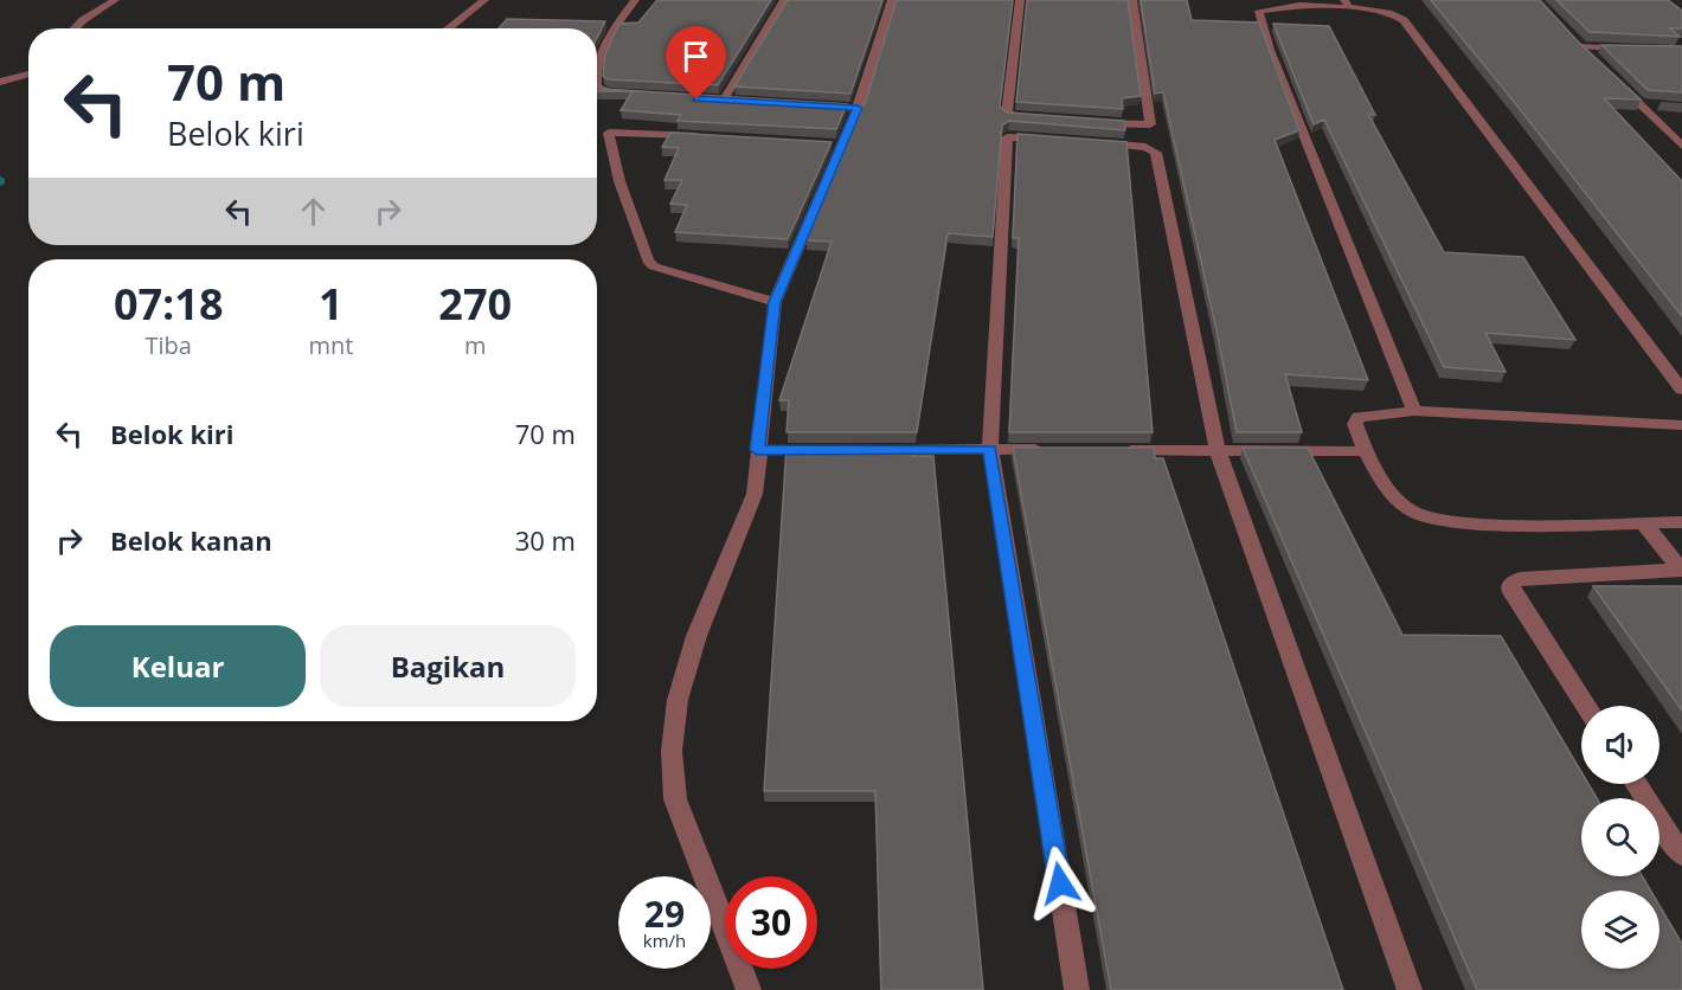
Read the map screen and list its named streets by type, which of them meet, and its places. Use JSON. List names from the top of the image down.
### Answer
{
  "page": {
    "turn": ["70 m", "Belok kiri"],
    "eta": [
      "07:18",
      "Tiba",
      "1",
      "mnt",
      "270",
      "m"
    ],
    "list": [
      {
        "name": "Belok kiri",
        "value": "70 m"
      },
      {
        "name": "Belok kanan",
        "value": "30 m"
      }
    ],
    "buttons": ["Keluar", "Bagikan"],
    "speed": "29 km/h",
    "limit": "30"
  }
}
